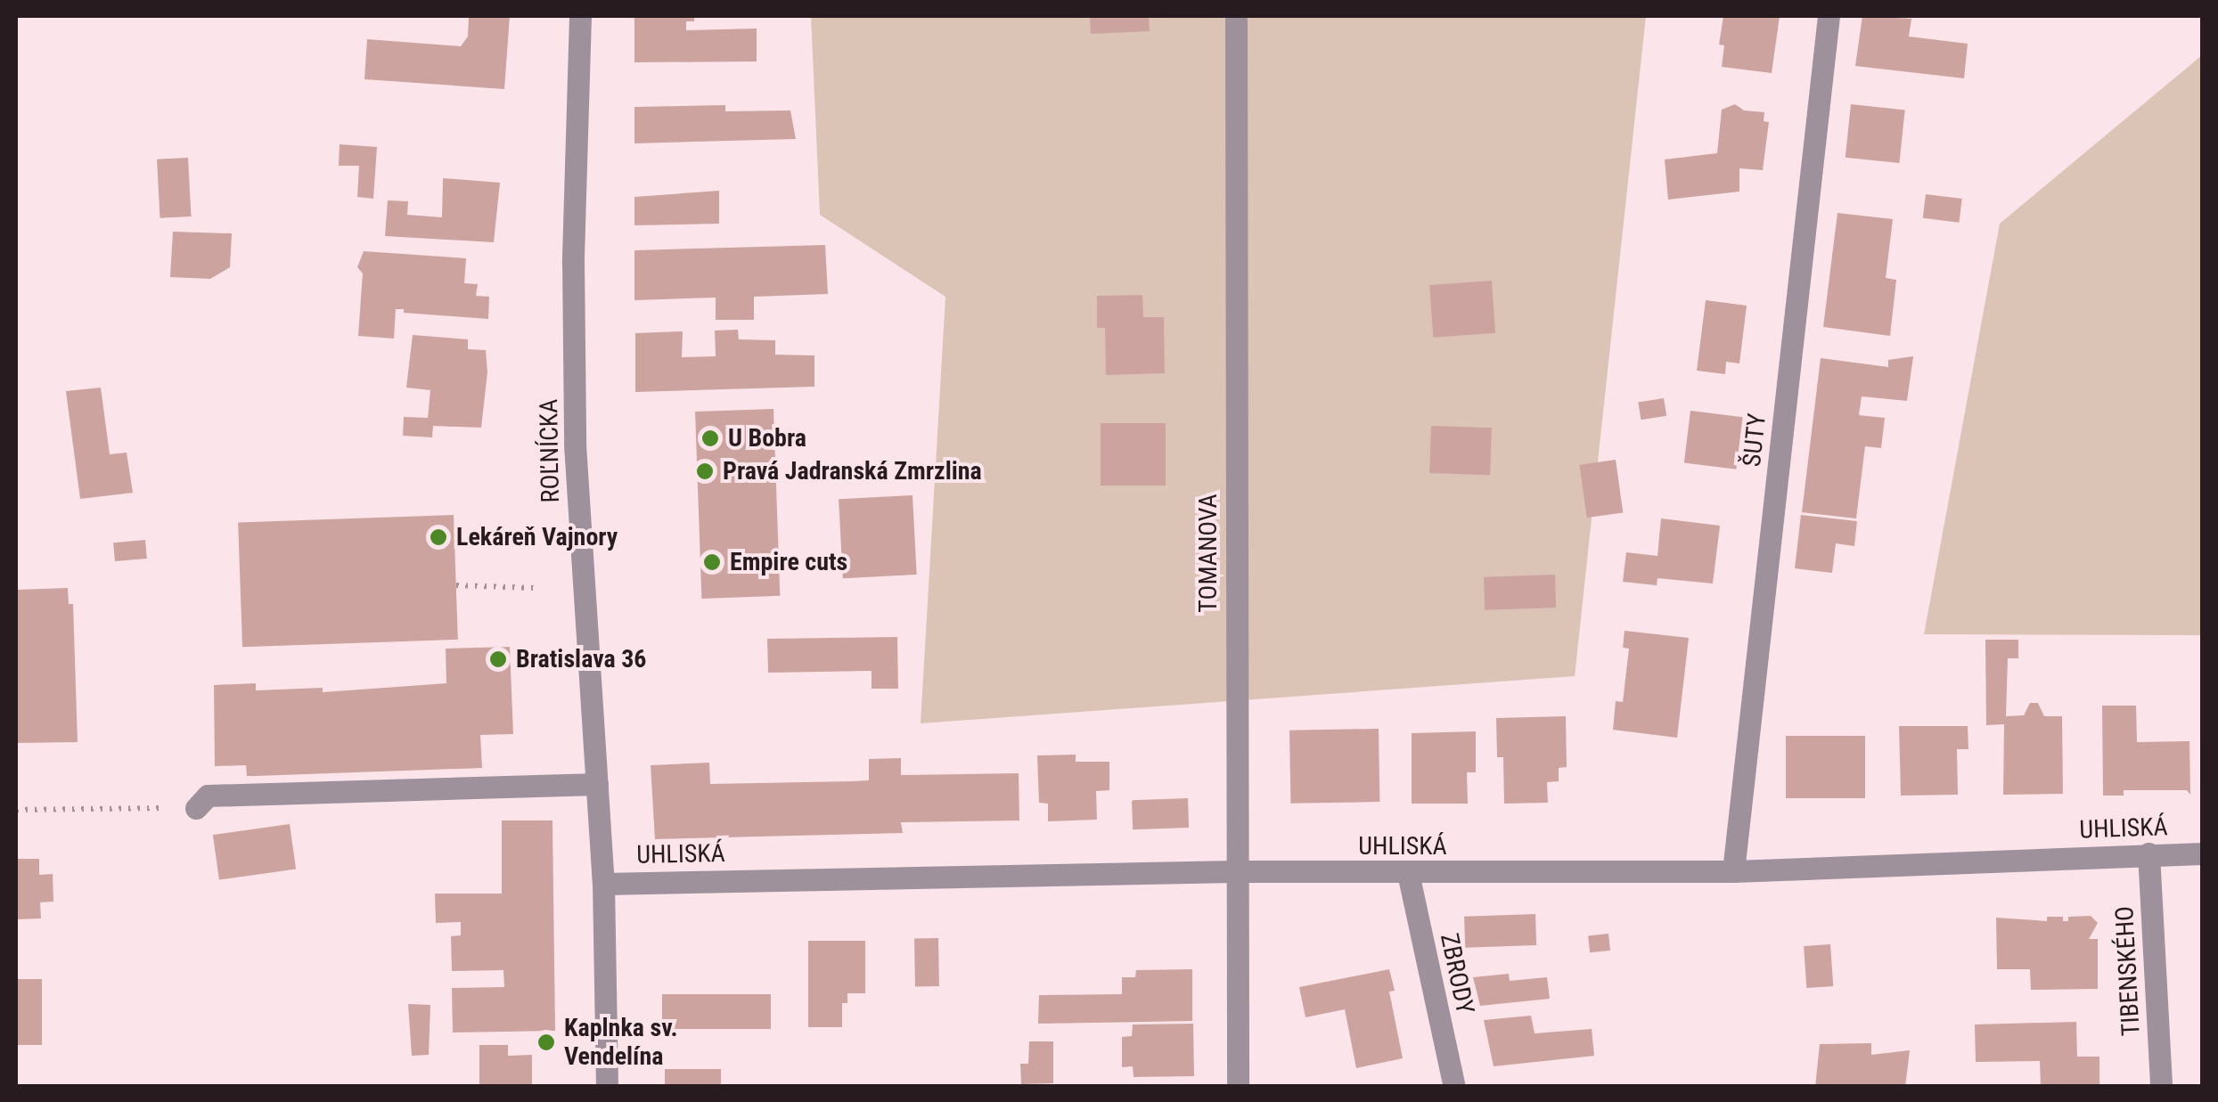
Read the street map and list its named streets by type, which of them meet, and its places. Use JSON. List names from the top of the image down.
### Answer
{
  "streets": {
    "street": [
      "ŠUTY",
      "ROĽNÍCKA",
      "TOMANOVA",
      "UHLISKÁ",
      "TIBENSKÉHO",
      "ZBRODY"
    ]
  },
  "crossings": [
    ["ŠUTY", "UHLISKÁ"],
    ["ROĽNÍCKA", "UHLISKÁ"],
    ["TOMANOVA", "UHLISKÁ"],
    ["UHLISKÁ", "TIBENSKÉHO"],
    ["UHLISKÁ", "ZBRODY"]
  ],
  "places": [
    "U Bobra",
    "Pravá Jadranská Zmrzlina",
    "Lekáreň Vajnory",
    "Empire cuts",
    "Bratislava 36",
    "Kaplnka sv. Vendelína"
  ]
}
